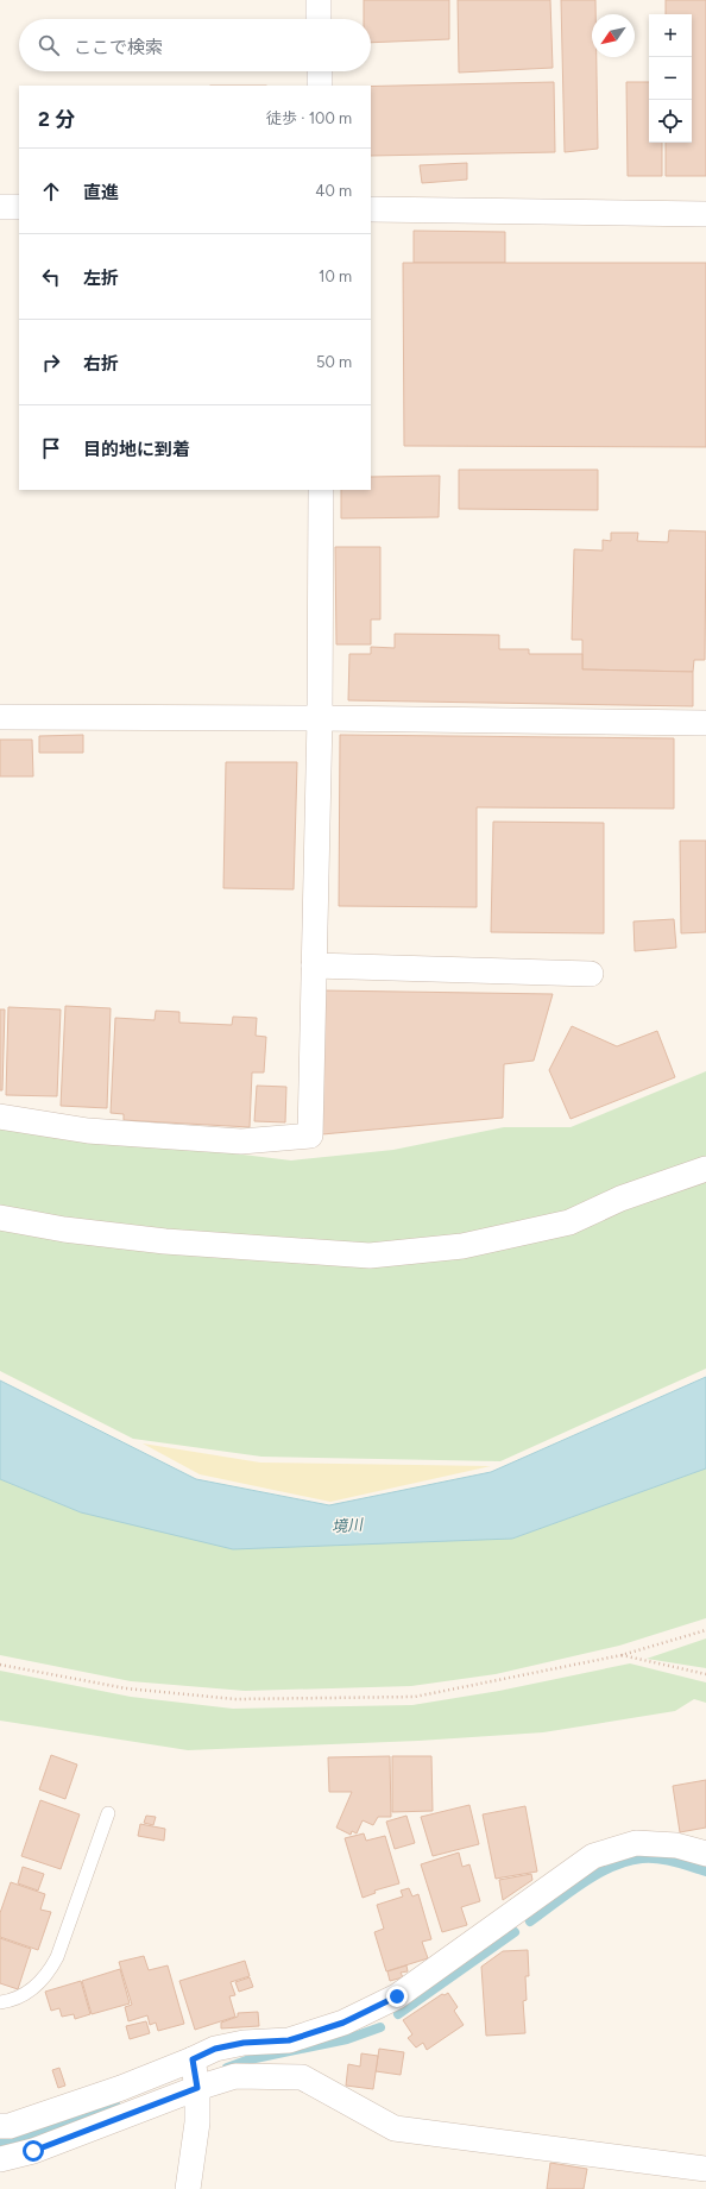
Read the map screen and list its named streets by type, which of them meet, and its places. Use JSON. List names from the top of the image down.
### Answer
{
  "water": ["境川"],
  "north": "bottom left",
  "page": {
    "map_buttons": ["+", "−"],
    "search": "ここで検索",
    "heading": ["2 分", "徒歩 · 100 m"],
    "list": [
      ["直進", "40 m"],
      ["左折", "10 m"],
      ["右折", "50 m"],
      "目的地に到着"
    ]
  }
}
